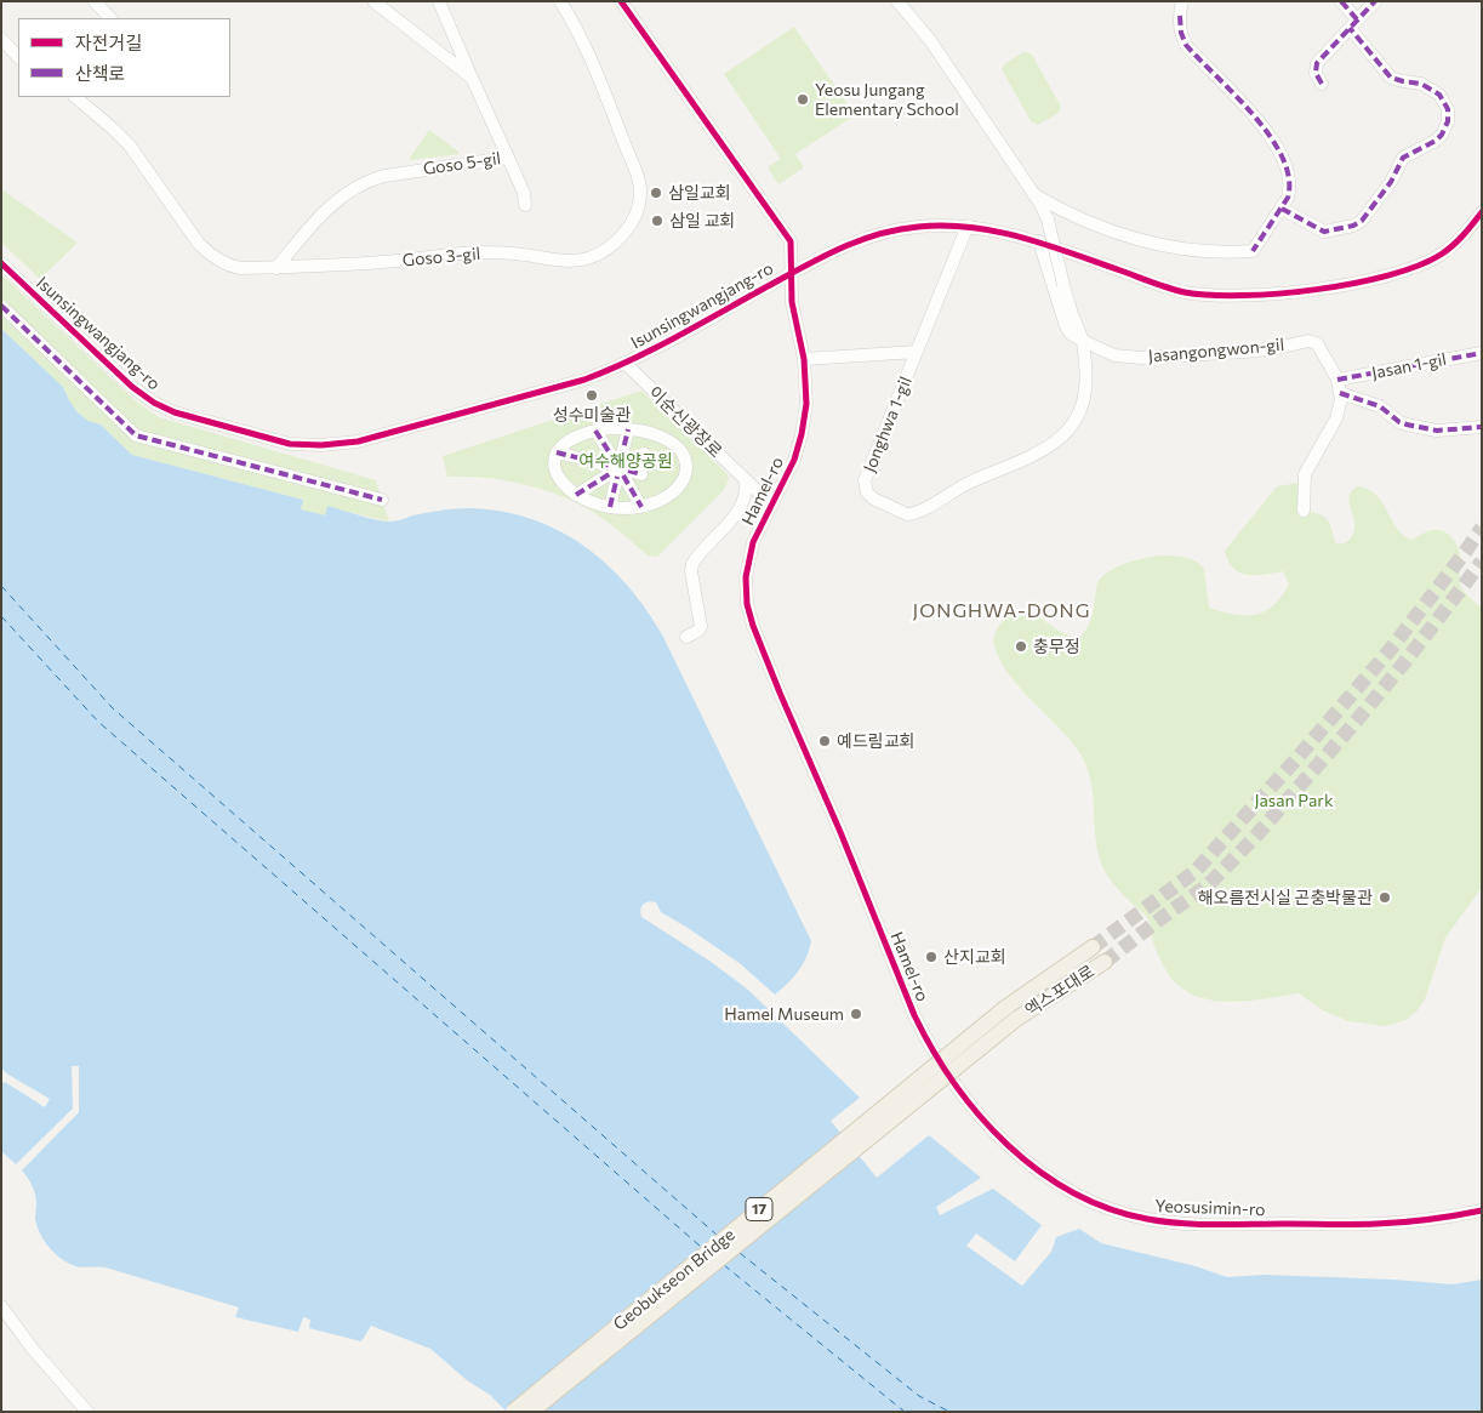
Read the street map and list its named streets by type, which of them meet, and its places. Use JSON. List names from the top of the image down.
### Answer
{
  "streets": {
    "main road": ["엑스포대로", "17", "Geobukseon Bridge"],
    "street": [
      "Goso 5-gil",
      "Goso 3-gil",
      "Isunsingwangjang-ro",
      "Jasangongwon-gil",
      "Jasan 1-gil",
      "이순신광장로",
      "Jonghwa 1-gil",
      "Hamel-ro",
      "Yeosusimin-ro"
    ]
  },
  "crossings": [
    ["Goso 5-gil", "Goso 3-gil"],
    ["Isunsingwangjang-ro", "Jasangongwon-gil"],
    ["Isunsingwangjang-ro", "이순신광장로"],
    ["Isunsingwangjang-ro", "Jonghwa 1-gil"],
    ["Isunsingwangjang-ro", "Hamel-ro"],
    ["Jasangongwon-gil", "Jasan 1-gil"],
    ["Jasangongwon-gil", "Jonghwa 1-gil"],
    ["이순신광장로", "Hamel-ro"],
    ["Hamel-ro", "Yeosusimin-ro"],
    ["엑스포대로", "Geobukseon Bridge"]
  ],
  "districts": ["JONGHWA-DONG"],
  "parks": ["여수해양공원", "Jasan Park"],
  "places": [
    "Yeosu Jungang Elementary School",
    "삼일교회",
    "삼일 교회",
    "성수미술관",
    "충무정",
    "예드림교회",
    "해오름전시실 곤충박물관",
    "산지교회",
    "Hamel Museum"
  ],
  "legend": ["자전거길", "산책로"]
}
